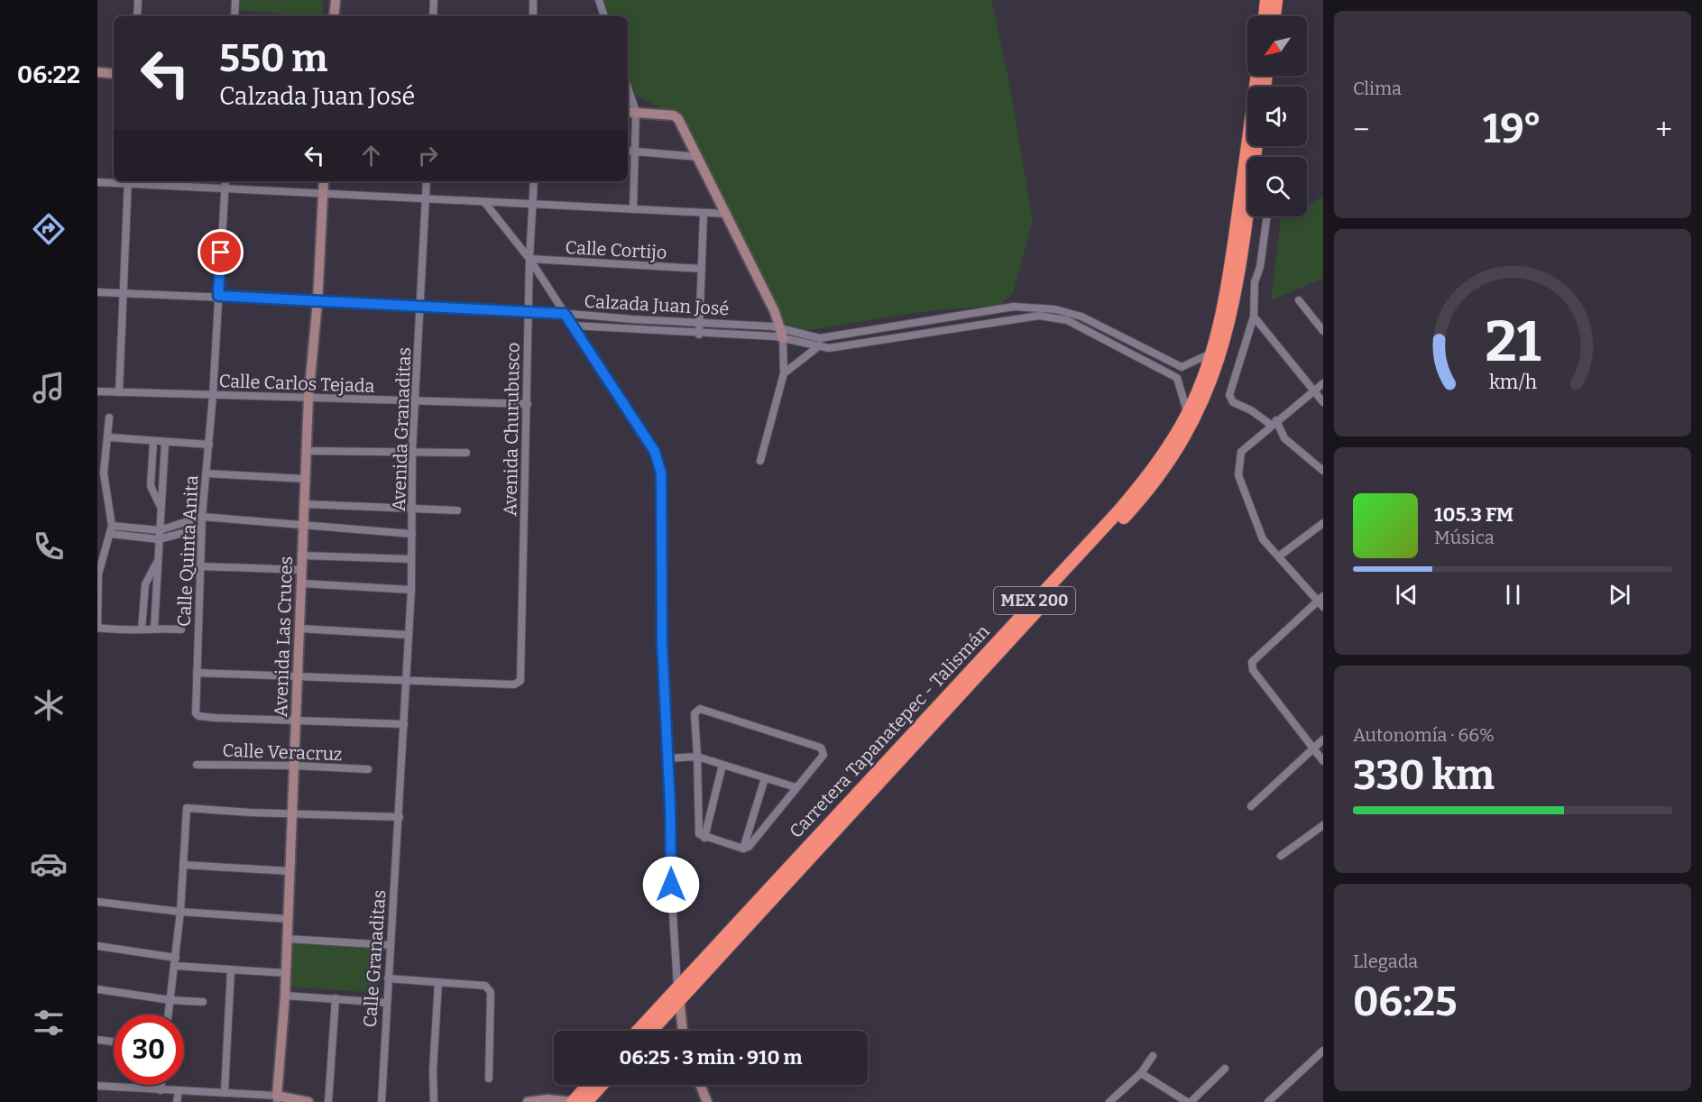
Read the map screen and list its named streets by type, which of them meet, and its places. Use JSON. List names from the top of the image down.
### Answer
{
  "streets": {
    "highway": ["MEX 200", "Carretera Tapanatepec - Talismán"],
    "street": [
      "Calle Cortijo",
      "Calzada Juan José",
      "Calle Carlos Tejada",
      "Avenida Granaditas",
      "Avenida Churubusco",
      "Calle Quinta Anita",
      "Avenida Las Cruces",
      "Calle Veracruz",
      "Calle Granaditas"
    ]
  },
  "crossings": [
    ["Calle Cortijo", "Avenida Churubusco"],
    ["Calzada Juan José", "Avenida Granaditas"],
    ["Calzada Juan José", "Avenida Churubusco"],
    ["Calzada Juan José", "Calle Quinta Anita"],
    ["Calzada Juan José", "Avenida Las Cruces"],
    ["Calle Carlos Tejada", "Avenida Granaditas"],
    ["Calle Carlos Tejada", "Avenida Churubusco"],
    ["Calle Carlos Tejada", "Calle Quinta Anita"],
    ["Calle Carlos Tejada", "Avenida Las Cruces"],
    ["Avenida Granaditas", "Avenida Churubusco"],
    ["Avenida Granaditas", "Calle Granaditas"],
    ["Calle Quinta Anita", "Avenida Las Cruces"],
    ["Avenida Las Cruces", "Calle Veracruz"]
  ],
  "north": "bottom left",
  "page": {
    "tabs": "06:22",
    "tile": [
      "Clima",
      ["Autonomía · 66%", "330 km"],
      ["Llegada", "06:25"]
    ],
    "turn": ["550 m", "Calzada Juan José"],
    "heat": ["−", "19°", "+"],
    "song": ["105.3 FM", "Música"],
    "limit": "30",
    "trip": "06:25 · 3 min · 910 m",
    "gauge": ["21", "km/h"]
  }
}
